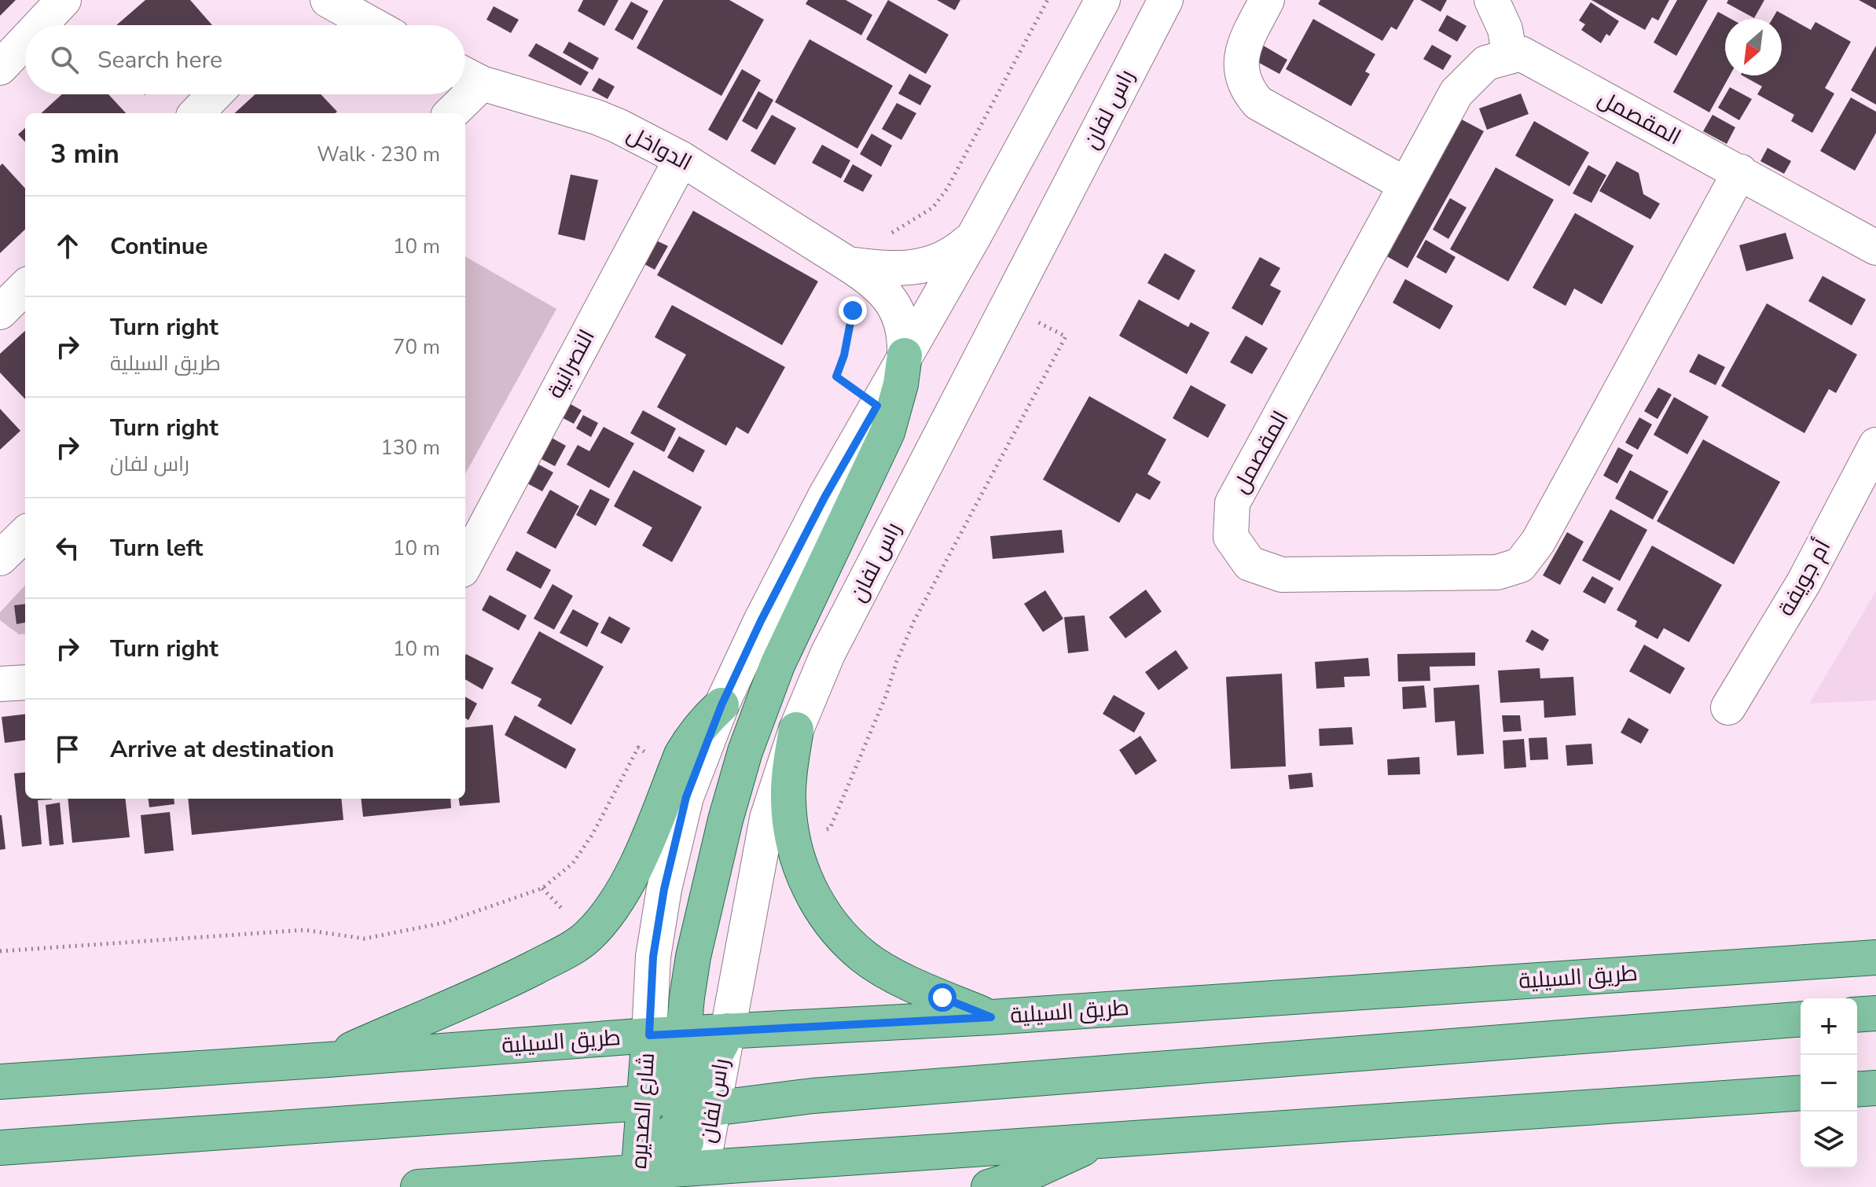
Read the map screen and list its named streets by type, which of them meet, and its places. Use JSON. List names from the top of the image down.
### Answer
{
  "streets": {
    "main road": ["طريق السيلية", "شارع الصديره"],
    "street": [
      "راس لفان",
      "المقصمل",
      "الدواخل",
      "النصرانية",
      "أم جويفة"
    ]
  },
  "crossings": [
    ["راس لفان", "طريق السيلية"],
    ["الدواخل", "النصرانية"],
    ["طريق السيلية", "شارع الصديره"]
  ],
  "north": "bottom left",
  "page": {
    "search": "Search here",
    "heading": ["3 min", "Walk · 230 m"],
    "list": [
      ["Continue", "10 m"],
      ["Turn right", "طريق السيلية", "70 m"],
      ["Turn right", "راس لفان", "130 m"],
      ["Turn left", "10 m"],
      ["Turn right", "10 m"],
      "Arrive at destination"
    ],
    "map_buttons": ["+", "−"]
  }
}
